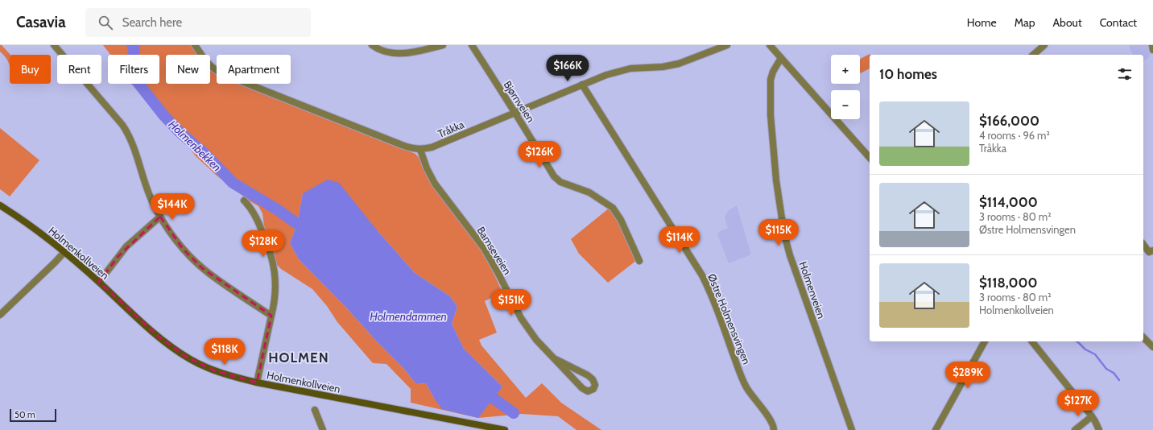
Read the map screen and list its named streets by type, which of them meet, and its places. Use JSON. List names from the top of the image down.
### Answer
{
  "streets": {
    "main road": ["Holmenkollveien"],
    "street": [
      "Bjørnveien",
      "Tråkka",
      "Bamseveien",
      "Holmenveien",
      "Østre Holmensvingen"
    ]
  },
  "crossings": [
    ["Bjørnveien", "Tråkka"],
    ["Tråkka", "Bamseveien"],
    ["Tråkka", "Østre Holmensvingen"]
  ],
  "districts": ["HOLMEN"],
  "water": ["Holmenbekken", "Holmendammen"],
  "scale_bar": "50 m",
  "page": {
    "header": "Casavia",
    "search": "Search here",
    "nav": [
      "Home",
      "Map",
      "About",
      "Contact"
    ],
    "map_buttons": ["+", "−"],
    "price": [
      "$166K",
      "$126K",
      "$144K",
      "$115K",
      "$114K",
      "$128K",
      "$151K",
      "$118K",
      "$289K",
      "$127K"
    ],
    "chip": [
      "Buy",
      "Rent",
      "Filters",
      "New",
      "Apartment"
    ],
    "heading": "10 homes",
    "list": [
      {
        "name": "$166,000",
        "note": "4 rooms · 96 m² · Tråkka"
      },
      {
        "name": "$114,000",
        "note": "3 rooms · 80 m² · Østre Holmensvingen"
      },
      {
        "name": "$118,000",
        "note": "3 rooms · 80 m² · Holmenkollveien"
      }
    ],
    "scale": "50 m"
  }
}
